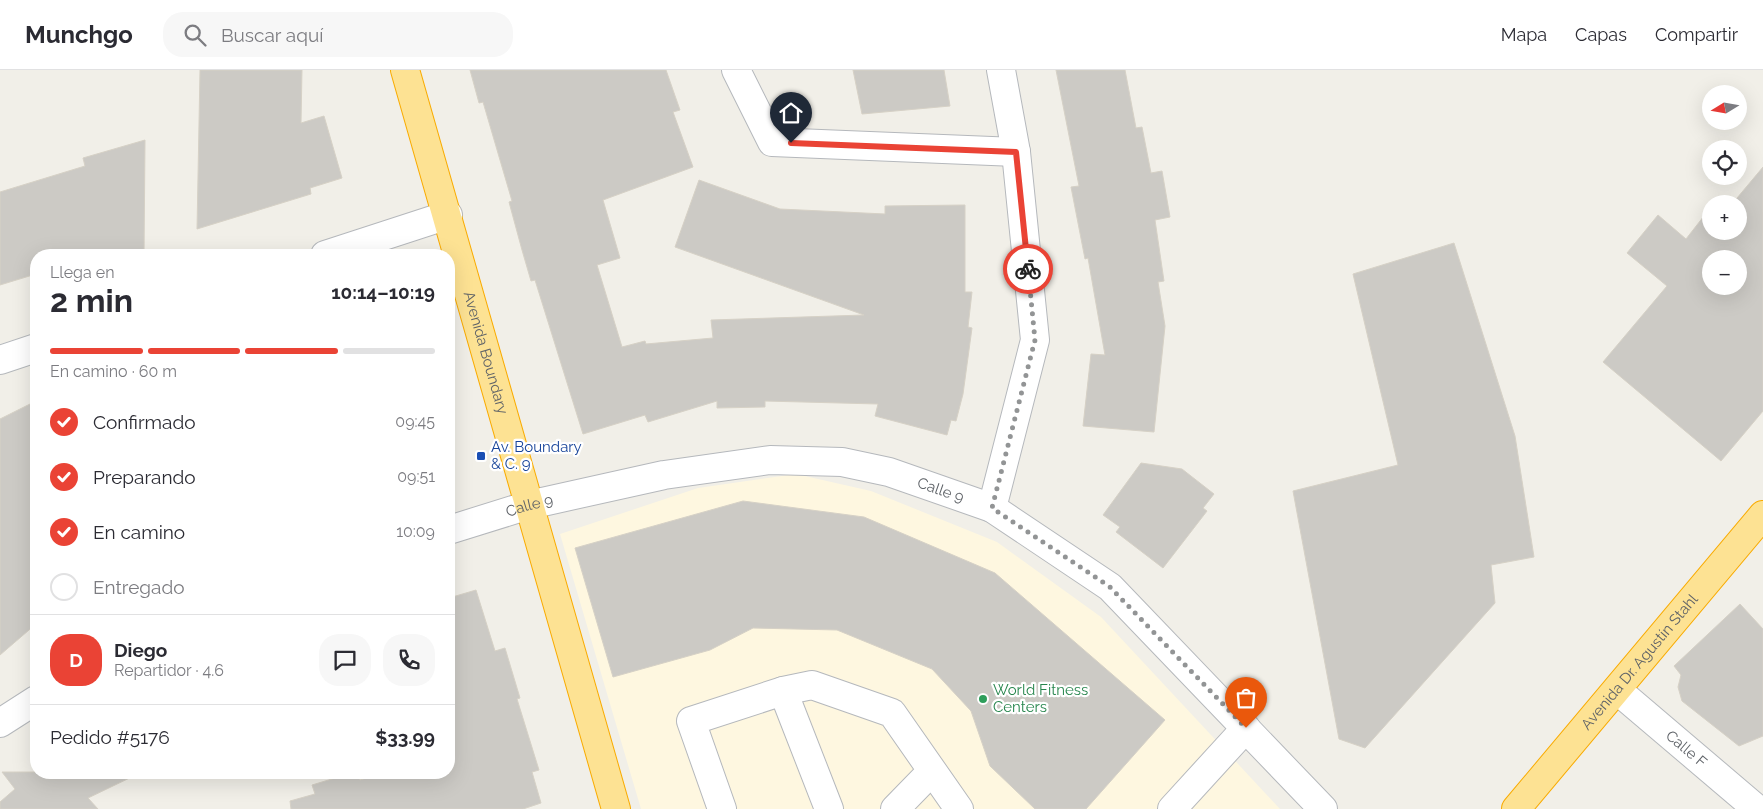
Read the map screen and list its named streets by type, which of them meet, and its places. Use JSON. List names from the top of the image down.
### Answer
{
  "streets": {
    "highway": ["Avenida Boundary", "Avenida Dr. Agustín Stahl"],
    "street": ["Calle 9", "Calle F"]
  },
  "crossings": [
    ["Avenida Boundary", "Calle 9"],
    ["Avenida Dr. Agustín Stahl", "Calle F"]
  ],
  "places": {
    "transit": ["Av. Boundary & C. 9"],
    "other": ["World Fitness Centers"]
  },
  "north": "left",
  "page": {
    "header": "Munchgo",
    "search": "Buscar aquí",
    "nav": ["Mapa", "Capas", "Compartir"],
    "map_buttons": ["+", "−"],
    "heading": ["2 min", "Llega en", "10:14–10:19"],
    "panel": [
      "Diego",
      "Repartidor · 4.6",
      "Pedido #5176",
      "$33.99"
    ],
    "bar": "En camino · 60 m",
    "list": [
      ["Confirmado", "09:45"],
      ["Preparando", "09:51"],
      ["En camino", "10:09"],
      "Entregado"
    ],
    "round": "D"
  }
}
